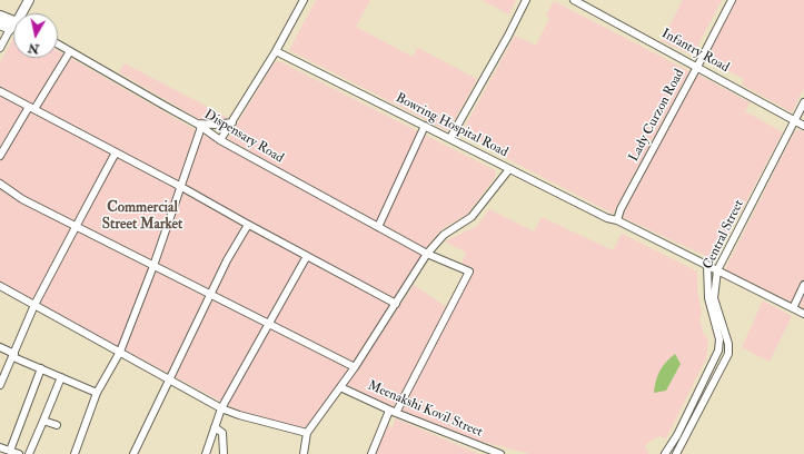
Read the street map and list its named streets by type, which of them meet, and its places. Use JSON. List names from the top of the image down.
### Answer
{
  "streets": {
    "street": [
      "Infantry Road",
      "Lady Curzon Road",
      "Bowring Hospital Road",
      "Dispensary Road",
      "Central Street",
      "Meenakshi Kovil Street"
    ]
  },
  "crossings": [
    ["Infantry Road", "Lady Curzon Road"],
    ["Infantry Road", "Central Street"],
    ["Lady Curzon Road", "Bowring Hospital Road"],
    ["Bowring Hospital Road", "Central Street"],
    ["Dispensary Road", "Meenakshi Kovil Street"]
  ],
  "districts": ["Commercial Street Market"],
  "north": "bottom"
}
